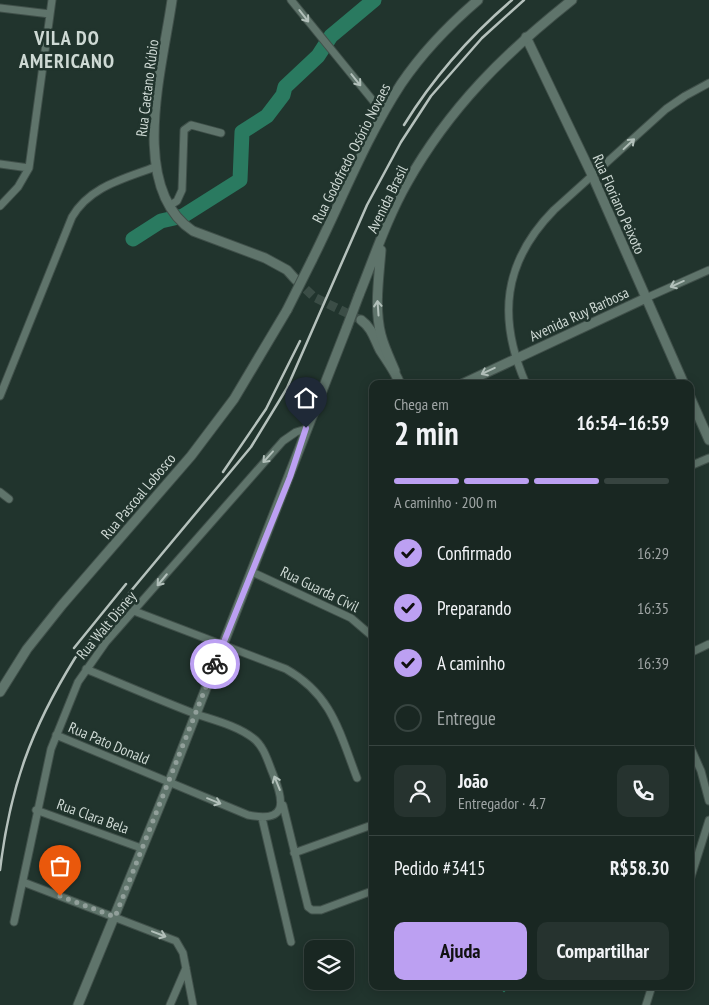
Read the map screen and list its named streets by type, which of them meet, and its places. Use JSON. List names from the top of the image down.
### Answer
{
  "streets": {
    "main road": [
      "Rua Caetano Rúbio",
      "Rua Godofredo Osório Novaes",
      "Avenida Brasil",
      "Rua Floriano Peixoto",
      "Avenida Ruy Barbosa",
      "Rua Pascoal Lobosco"
    ],
    "street": [
      "Rua Guarda Civil",
      "Rua Walt Disney",
      "Rua Pato Donald",
      "Rua Clara Bela"
    ]
  },
  "crossings": [
    ["Rua Godofredo Osório Novaes", "Rua Pascoal Lobosco"],
    ["Avenida Brasil", "Rua Floriano Peixoto"],
    ["Avenida Brasil", "Rua Guarda Civil"],
    ["Avenida Brasil", "Rua Walt Disney"],
    ["Avenida Brasil", "Rua Pato Donald"],
    ["Avenida Brasil", "Rua Clara Bela"],
    ["Rua Floriano Peixoto", "Avenida Ruy Barbosa"],
    ["Rua Walt Disney", "Rua Pato Donald"],
    ["Rua Walt Disney", "Rua Clara Bela"]
  ],
  "one_way": ["Avenida Ruy Barbosa", "Rua Walt Disney", "Rua Pato Donald"],
  "districts": ["VILA DO AMERICANO"],
  "page": {
    "heading": ["2 min", "Chega em", "16:54–16:59"],
    "panel": [
      "João",
      "Entregador · 4.7",
      "Pedido #3415",
      "R$58.30"
    ],
    "bar": "A caminho · 200 m",
    "list": [
      ["Confirmado", "16:29"],
      ["Preparando", "16:35"],
      ["A caminho", "16:39"],
      "Entregue"
    ],
    "buttons": ["Ajuda", "Compartilhar"]
  }
}
